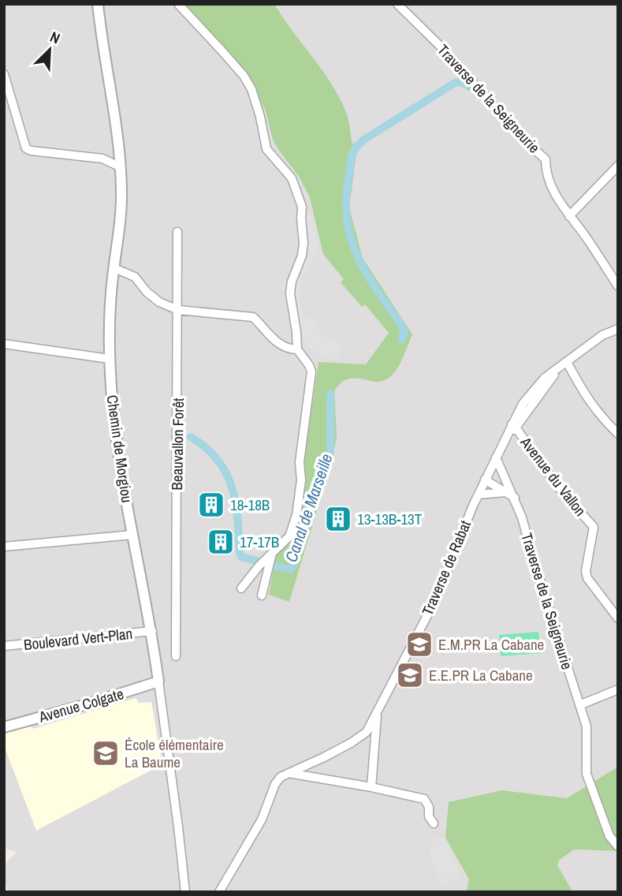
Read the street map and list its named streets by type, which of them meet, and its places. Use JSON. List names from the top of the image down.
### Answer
{
  "streets": {
    "street": [
      "Traverse de la Seigneurie",
      "Beauvallon Forêt",
      "Chemin de Morgiou",
      "Avenue du Vallon",
      "Traverse de Rabat",
      "Boulevard Vert-Plan",
      "Avenue Colgate"
    ]
  },
  "crossings": [
    ["Chemin de Morgiou", "Boulevard Vert-Plan"],
    ["Chemin de Morgiou", "Avenue Colgate"]
  ],
  "water": ["Canal de Marseille"],
  "places": {
    "building": ["18-18B", "13-13B-13T", "17-17B"],
    "school or university": ["E.M.PR La Cabane", "E.E.PR La Cabane", "École élémentaire La Baume"]
  },
  "north": "top right"
}
